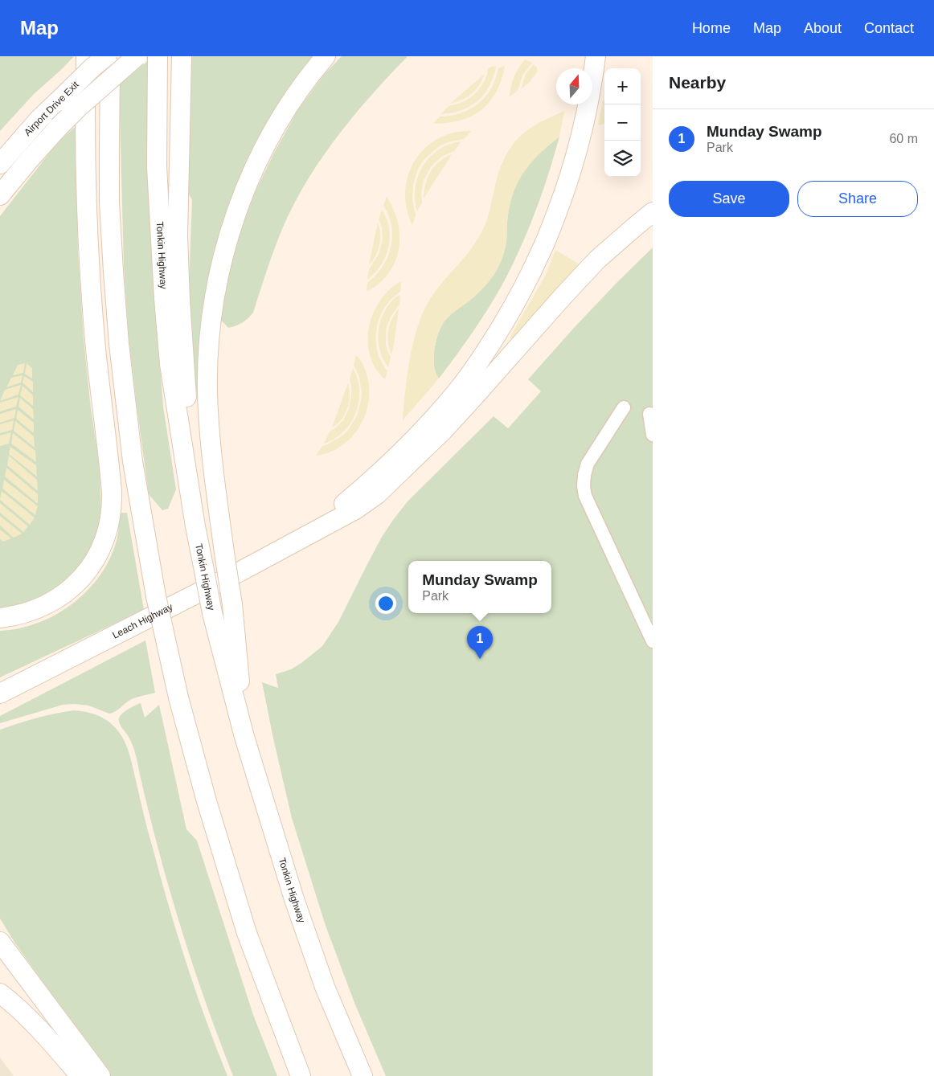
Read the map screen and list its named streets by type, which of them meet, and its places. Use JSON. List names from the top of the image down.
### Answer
{
  "streets": {
    "highway": ["Airport Drive Exit", "Tonkin Highway", "Leach Highway"]
  },
  "north": "top",
  "page": {
    "header": "Map",
    "nav": [
      "Home",
      "Map",
      "About",
      "Contact"
    ],
    "heading": "Nearby",
    "map_buttons": ["+", "−"],
    "list": [
      {
        "mark": "1",
        "name": "Munday Swamp",
        "note": "Park",
        "value": "60 m"
      }
    ],
    "buttons": ["Save", "Share"],
    "popup": ["Munday Swamp", "Park"],
    "pins": "1"
  }
}
